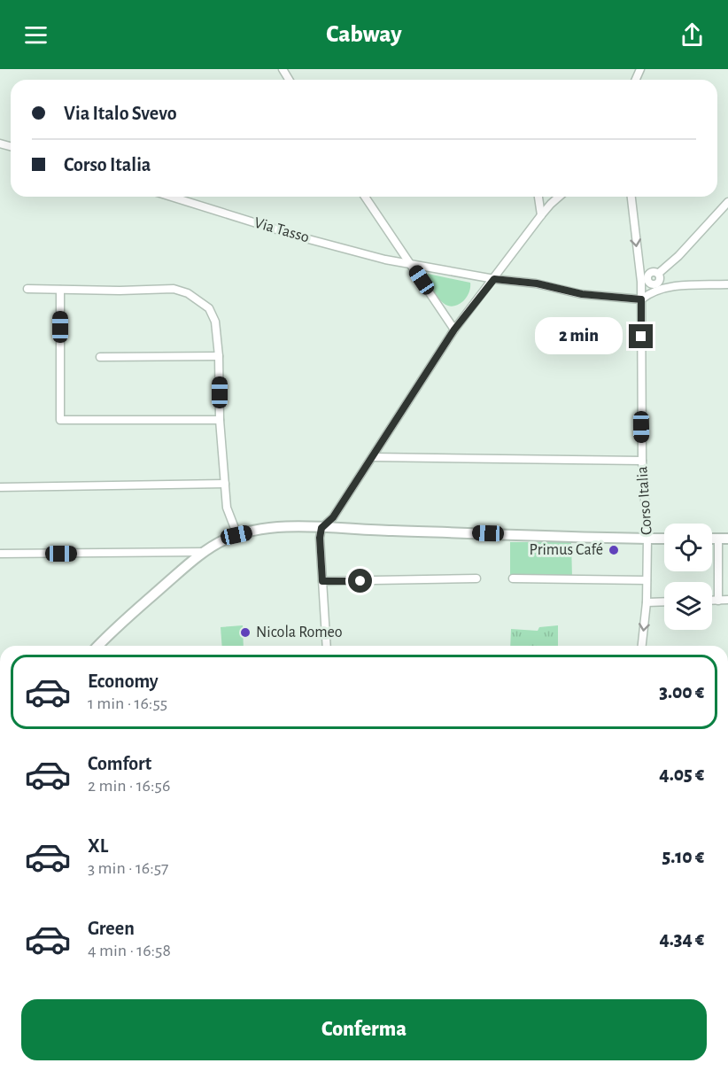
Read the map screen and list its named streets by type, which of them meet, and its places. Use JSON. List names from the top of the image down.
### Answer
{
  "streets": {
    "street": ["Via Tasso", "Corso Italia"]
  },
  "crossings": [
    ["Via Tasso", "Corso Italia"]
  ],
  "places": ["Primus Café", "Nicola Romeo"],
  "page": {
    "header": "Cabway",
    "banner": ["Via Italo Svevo", "Corso Italia"],
    "bubble": "2 min",
    "list": [
      {
        "name": "Economy",
        "note": "1 min · 16:55",
        "value": "3.00 €"
      },
      {
        "name": "Comfort",
        "note": "2 min · 16:56",
        "value": "4.05 €"
      },
      {
        "name": "XL",
        "note": "3 min · 16:57",
        "value": "5.10 €"
      },
      {
        "name": "Green",
        "note": "4 min · 16:58",
        "value": "4.34 €"
      }
    ],
    "buttons": "Conferma"
  }
}
